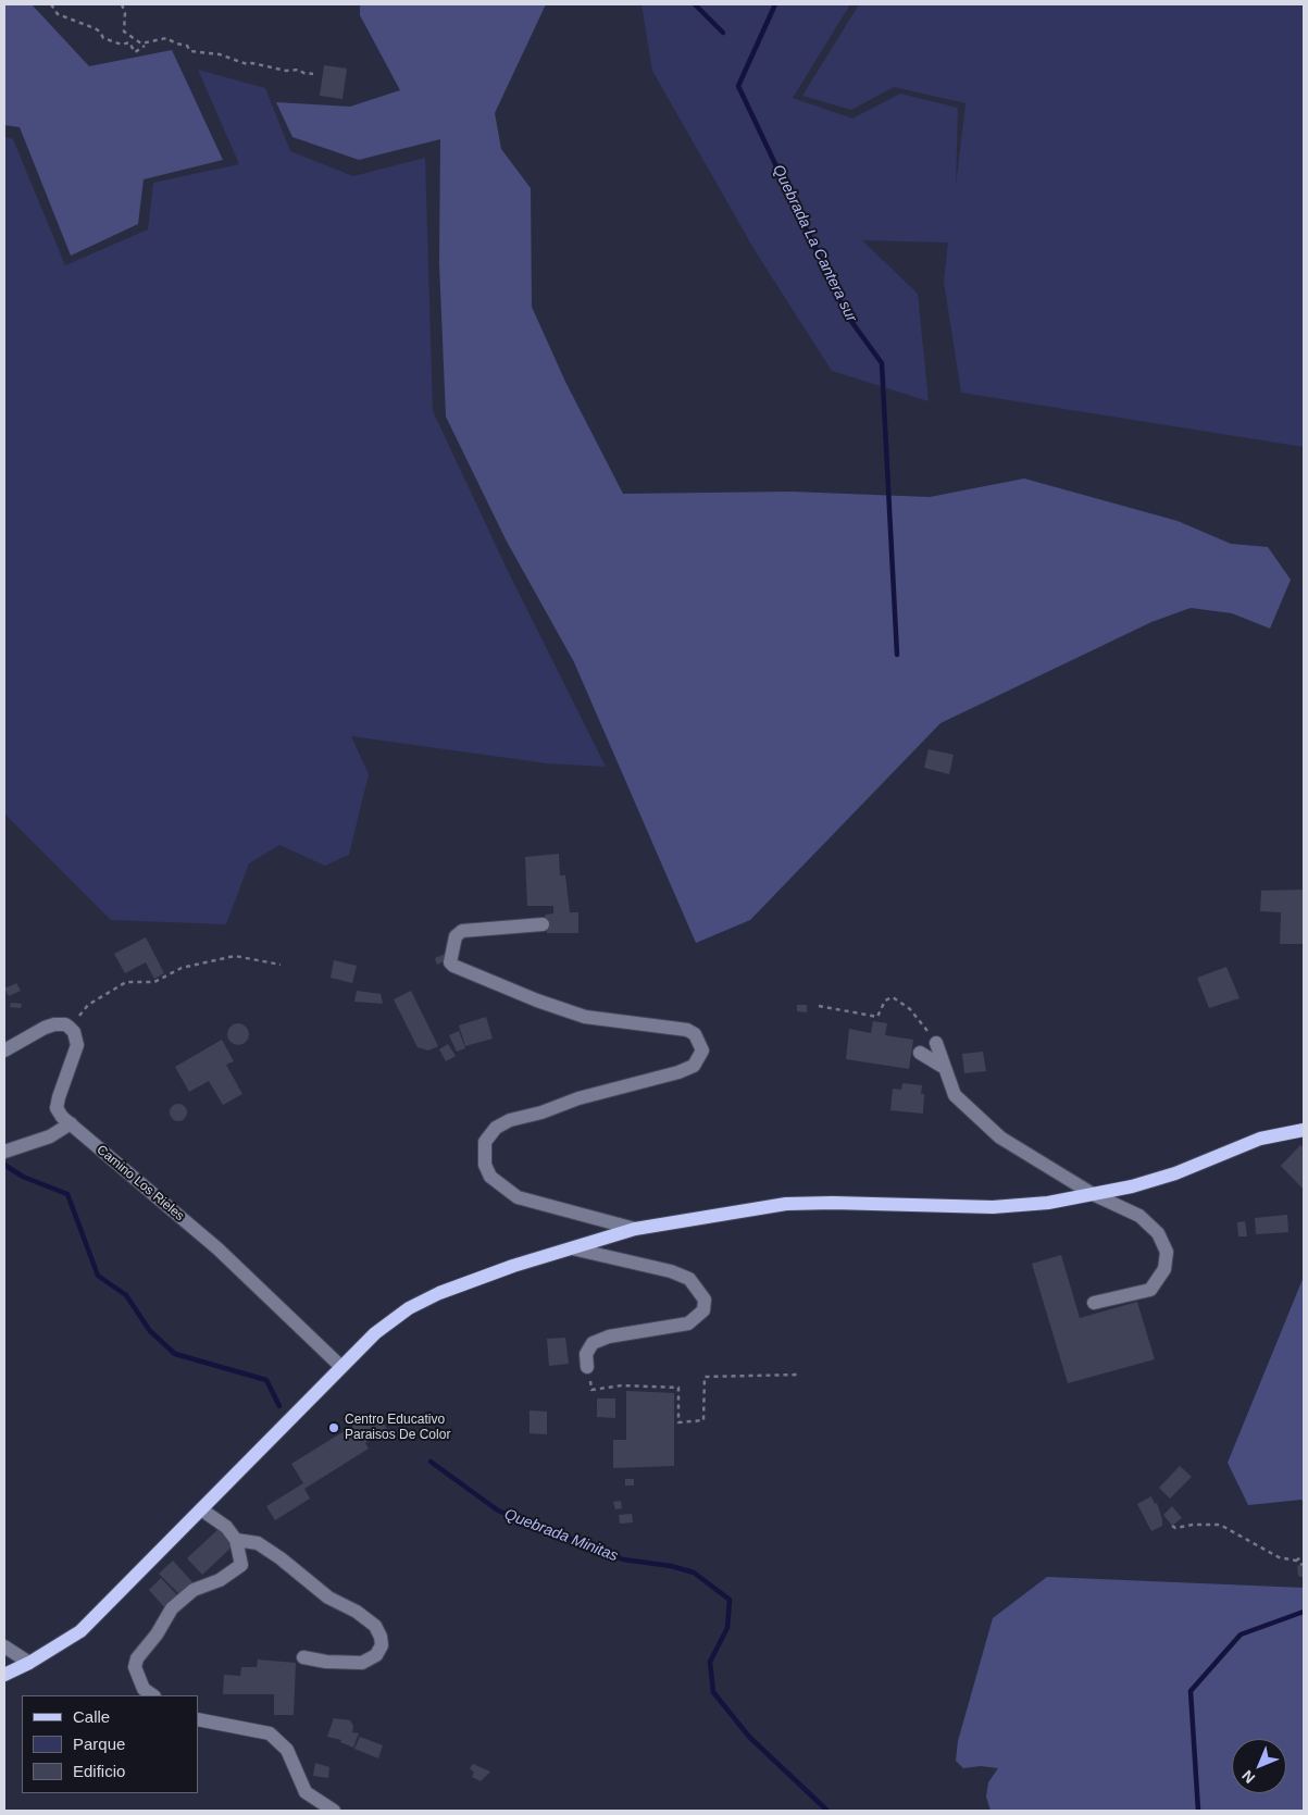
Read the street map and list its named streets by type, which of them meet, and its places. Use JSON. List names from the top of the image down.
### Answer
{
  "streets": {
    "street": ["Camino Los Rieles"]
  },
  "water": ["Quebrada La Cantera sur", "Quebrada Minitas"],
  "places": ["Centro Educativo Paraisos De Color"],
  "legend": ["Calle", "Parque", "Edificio"],
  "north": "bottom left"
}
